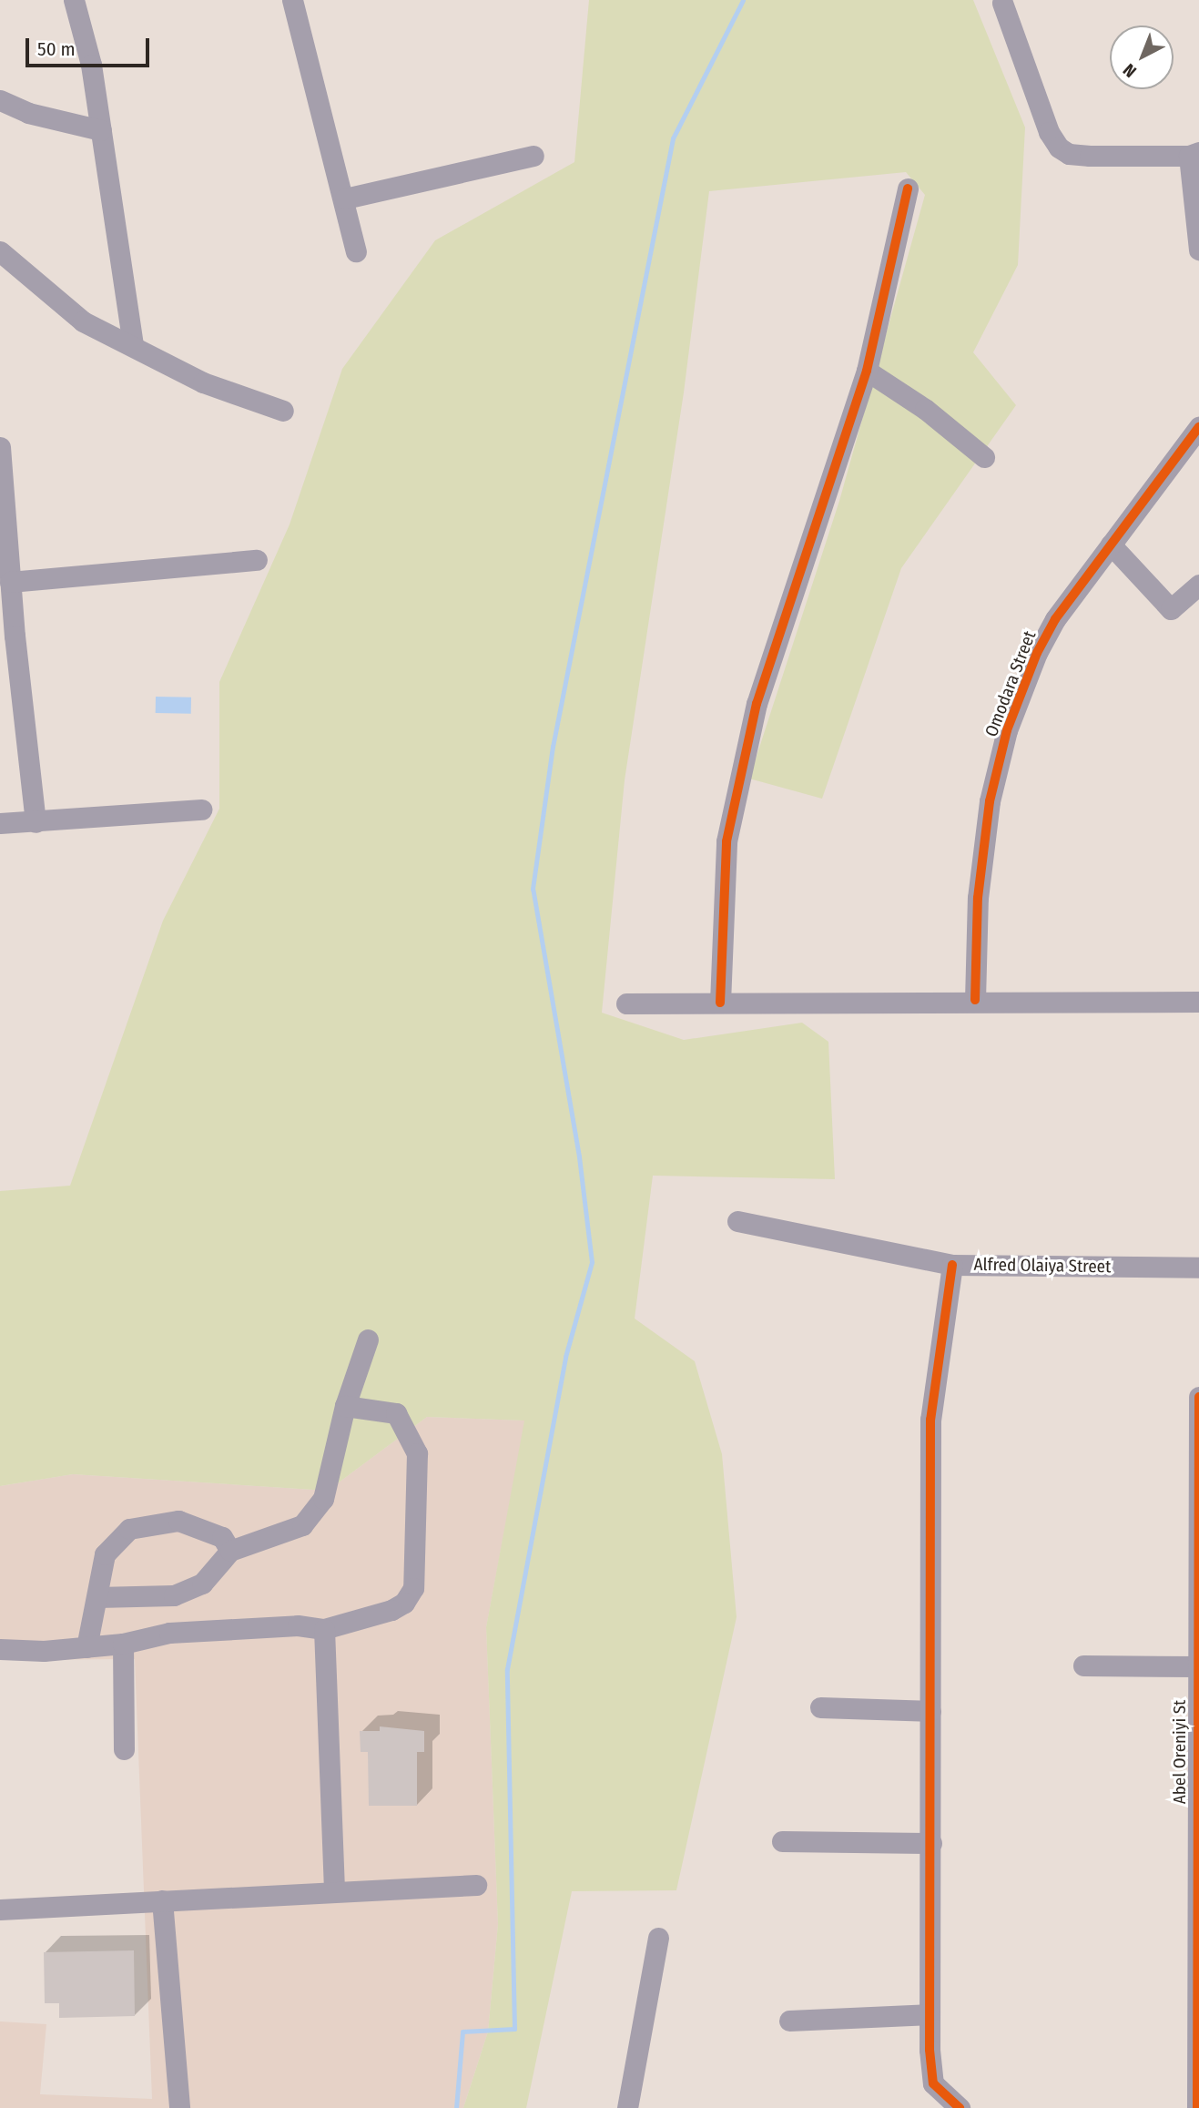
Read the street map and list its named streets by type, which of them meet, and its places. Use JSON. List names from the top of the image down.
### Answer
{
  "streets": {
    "street": ["Omodara Street", "Alfred Olaiya Street", "Abel Oreniyi St"]
  },
  "scale_bar": "50 m",
  "north": "bottom left"
}
